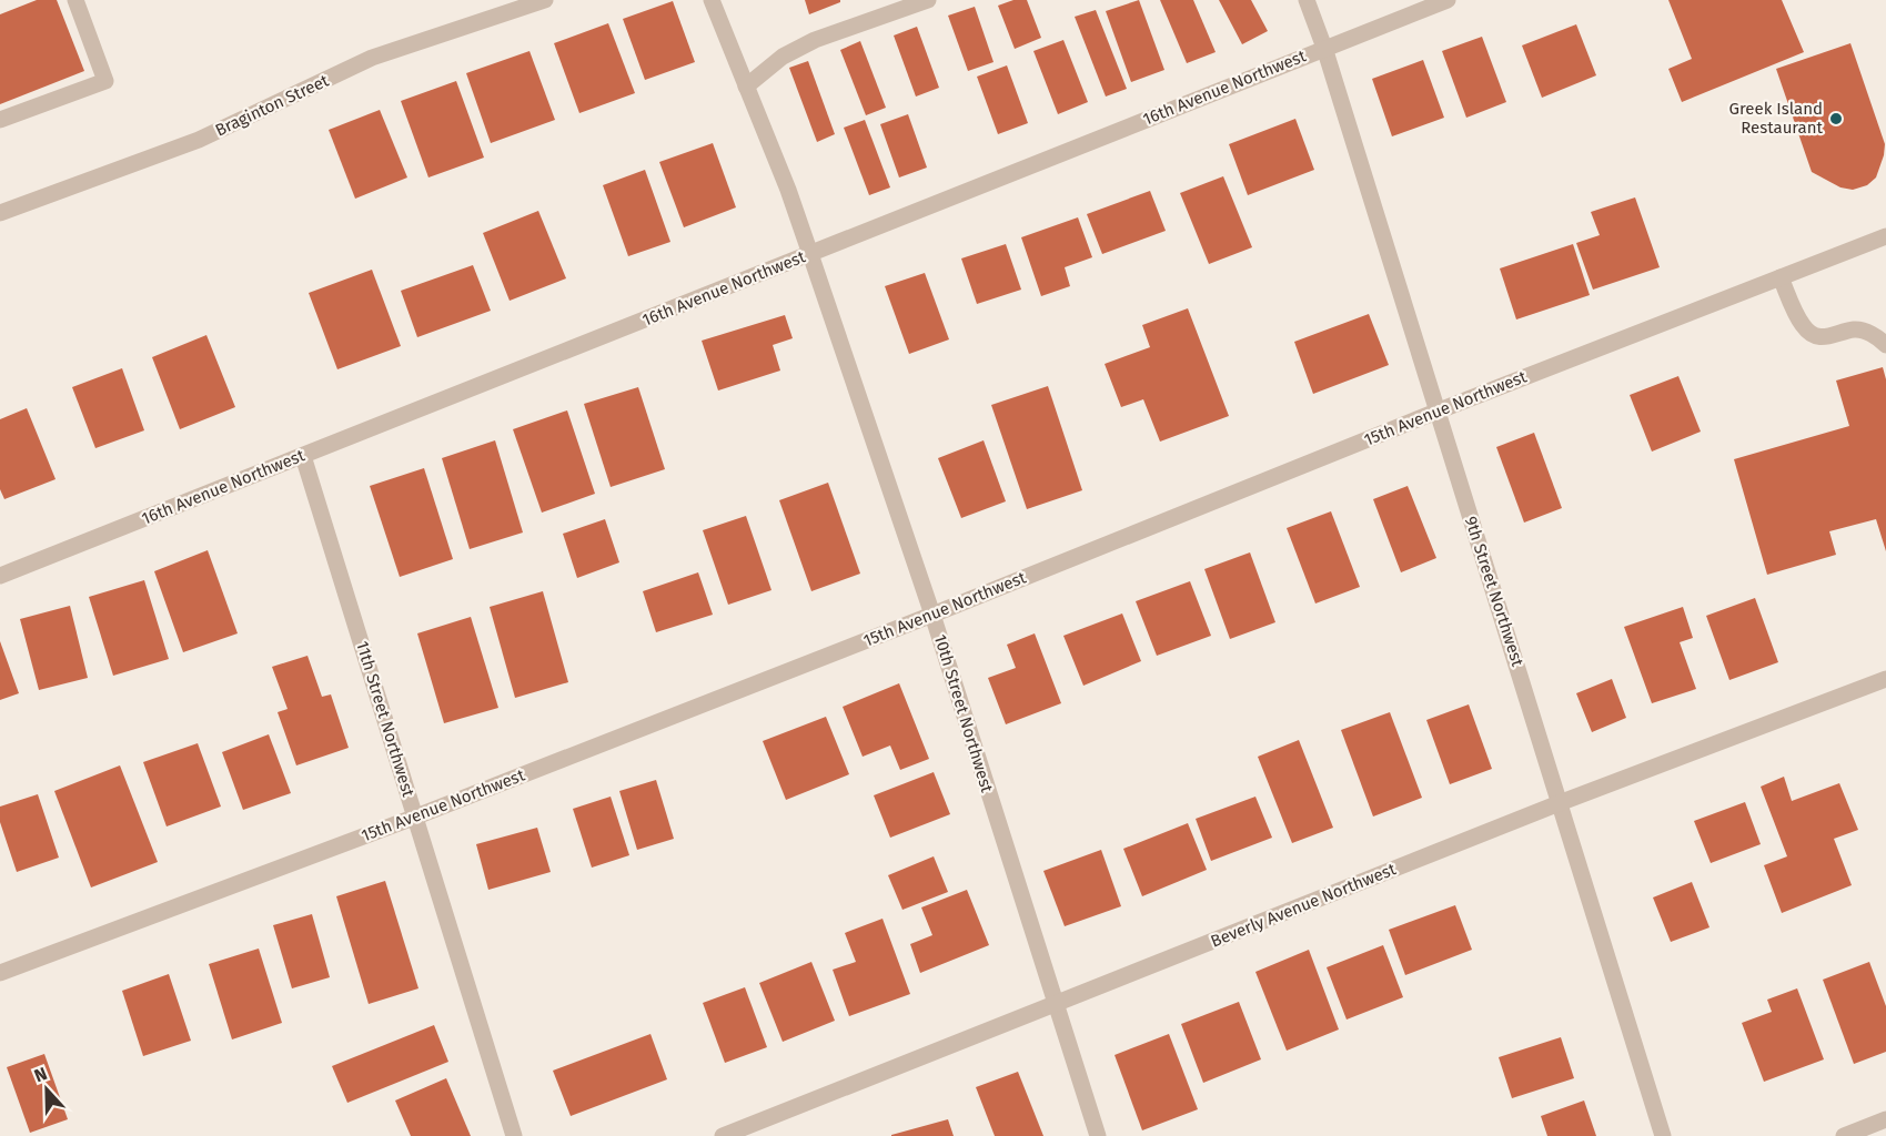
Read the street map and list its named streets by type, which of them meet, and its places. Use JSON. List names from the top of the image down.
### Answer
{
  "streets": {
    "street": [
      "16th Avenue Northwest",
      "Braginton Street",
      "15th Avenue Northwest",
      "9th Street Northwest",
      "10th Street Northwest",
      "11th Street Northwest",
      "Beverly Avenue Northwest"
    ]
  },
  "crossings": [
    ["16th Avenue Northwest", "9th Street Northwest"],
    ["16th Avenue Northwest", "10th Street Northwest"],
    ["16th Avenue Northwest", "11th Street Northwest"],
    ["15th Avenue Northwest", "9th Street Northwest"],
    ["15th Avenue Northwest", "10th Street Northwest"],
    ["15th Avenue Northwest", "11th Street Northwest"],
    ["9th Street Northwest", "Beverly Avenue Northwest"],
    ["10th Street Northwest", "Beverly Avenue Northwest"]
  ],
  "places": ["Greek Island Restaurant"],
  "north": "top"
}
